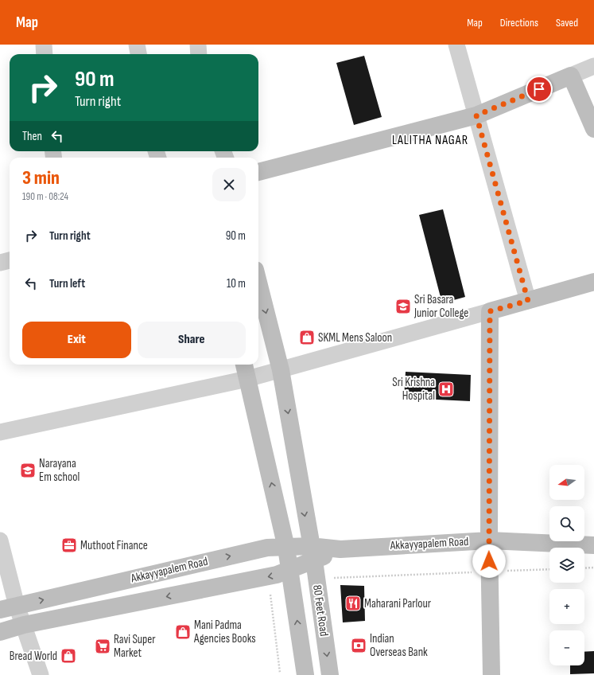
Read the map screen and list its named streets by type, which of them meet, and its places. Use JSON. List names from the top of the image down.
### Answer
{
  "streets": {
    "street": ["Akkayyapalem Road", "80 Feet Road"]
  },
  "crossings": [
    ["Akkayyapalem Road", "80 Feet Road"]
  ],
  "districts": ["LALITHA NAGAR"],
  "places": {
    "school or university": ["Sri Basara Junior College", "Narayana Em school"],
    "shop": ["SKML Mens Saloon", "Mani Padma Agencies Books", "Bread World"],
    "hospital": ["Sri Krishna Hospital"],
    "office": ["Muthoot Finance"],
    "restaurant": ["Maharani Parlour"],
    "bank": ["Indian Overseas Bank"],
    "supermarket": ["Ravi Super Market"]
  },
  "north": "left",
  "page": {
    "header": "Map",
    "nav": ["Map", "Directions", "Saved"],
    "turn": ["90 m", "Turn right"],
    "then": "Then",
    "heading": ["3 min", "190 m · 08:24"],
    "list": [
      {
        "name": "Turn right",
        "value": "90 m"
      },
      {
        "name": "Turn left",
        "value": "10 m"
      }
    ],
    "buttons": ["Exit", "Share"],
    "map_buttons": ["+", "−"]
  }
}
